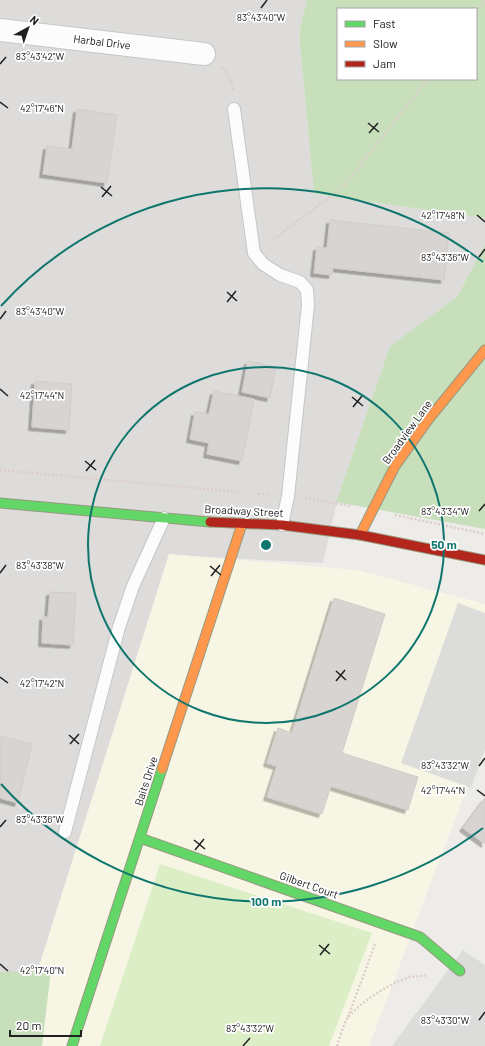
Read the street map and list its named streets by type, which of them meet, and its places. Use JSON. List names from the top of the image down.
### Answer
{
  "streets": {
    "street": [
      "Harbal Drive",
      "Broadview Lane",
      "Broadway Street",
      "Baits Drive",
      "Gilbert Court"
    ]
  },
  "crossings": [
    ["Broadview Lane", "Broadway Street"],
    ["Broadway Street", "Baits Drive"],
    ["Baits Drive", "Gilbert Court"]
  ],
  "legend": ["Fast", "Slow", "Jam"],
  "scale_bar": "20 m",
  "north": "top right",
  "coordinates": [
    "83°43'40\"W",
    "83°43'42\"W",
    "42°17'46\"N",
    "42°17'48\"N",
    "83°43'36\"W",
    "42°17'44\"N",
    "83°43'34\"W",
    "83°43'38\"W",
    "42°17'42\"N",
    "83°43'32\"W",
    "42°17'40\"N",
    "83°43'30\"W"
  ],
  "rings": ["50 m", "100 m"]
}
